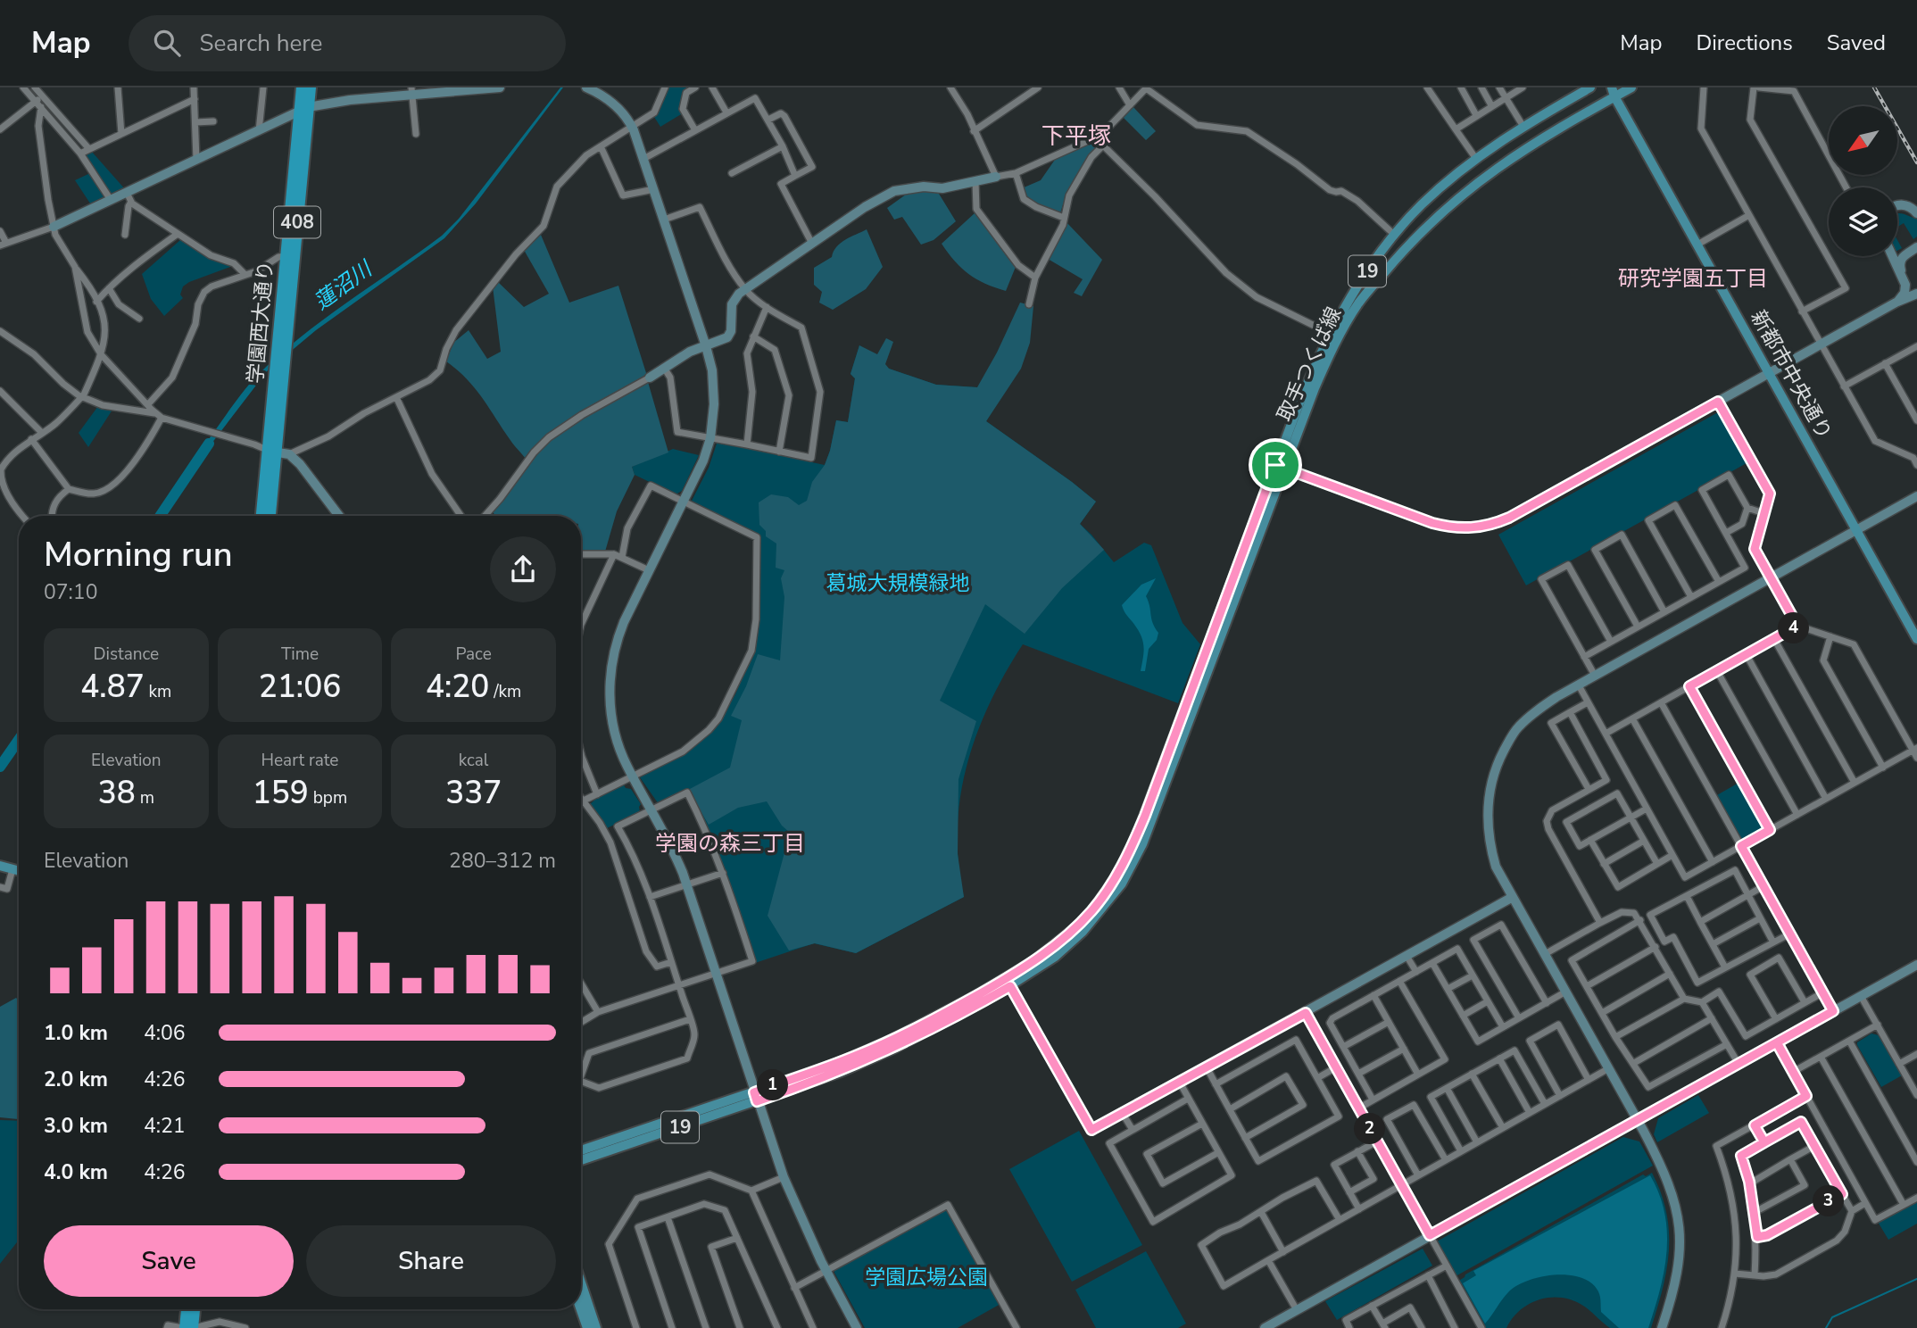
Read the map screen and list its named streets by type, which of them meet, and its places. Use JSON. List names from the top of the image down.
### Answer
{
  "streets": {
    "highway": ["408", "学園西大通り"],
    "main road": ["19", "取手つくば線", "新都市中央通り"]
  },
  "crossings": [
    ["取手つくば線", "新都市中央通り"]
  ],
  "districts": ["下平塚", "研究学園五丁目", "学園の森三丁目"],
  "water": ["蓮沼川"],
  "parks": ["葛城大規模緑地", "学園広場公園"],
  "north": "bottom left",
  "page": {
    "header": "Map",
    "search": "Search here",
    "nav": ["Map", "Directions", "Saved"],
    "heading": ["Morning run", "07:10"],
    "pins": [
      "4",
      "1",
      "2",
      "3"
    ],
    "stats": [
      ["Distance", "4.87 km"],
      ["Time", "21:06"],
      ["Pace", "4:20 /km"],
      ["Elevation", "38 m"],
      ["Heart rate", "159 bpm"],
      ["kcal", "337"]
    ],
    "chart": ["Elevation", "280–312 m"],
    "list": [
      {
        "name": "1.0 km",
        "note": "4:06"
      },
      {
        "name": "2.0 km",
        "note": "4:26"
      },
      {
        "name": "3.0 km",
        "note": "4:21"
      },
      {
        "name": "4.0 km",
        "note": "4:26"
      }
    ],
    "buttons": ["Save", "Share"]
  }
}
